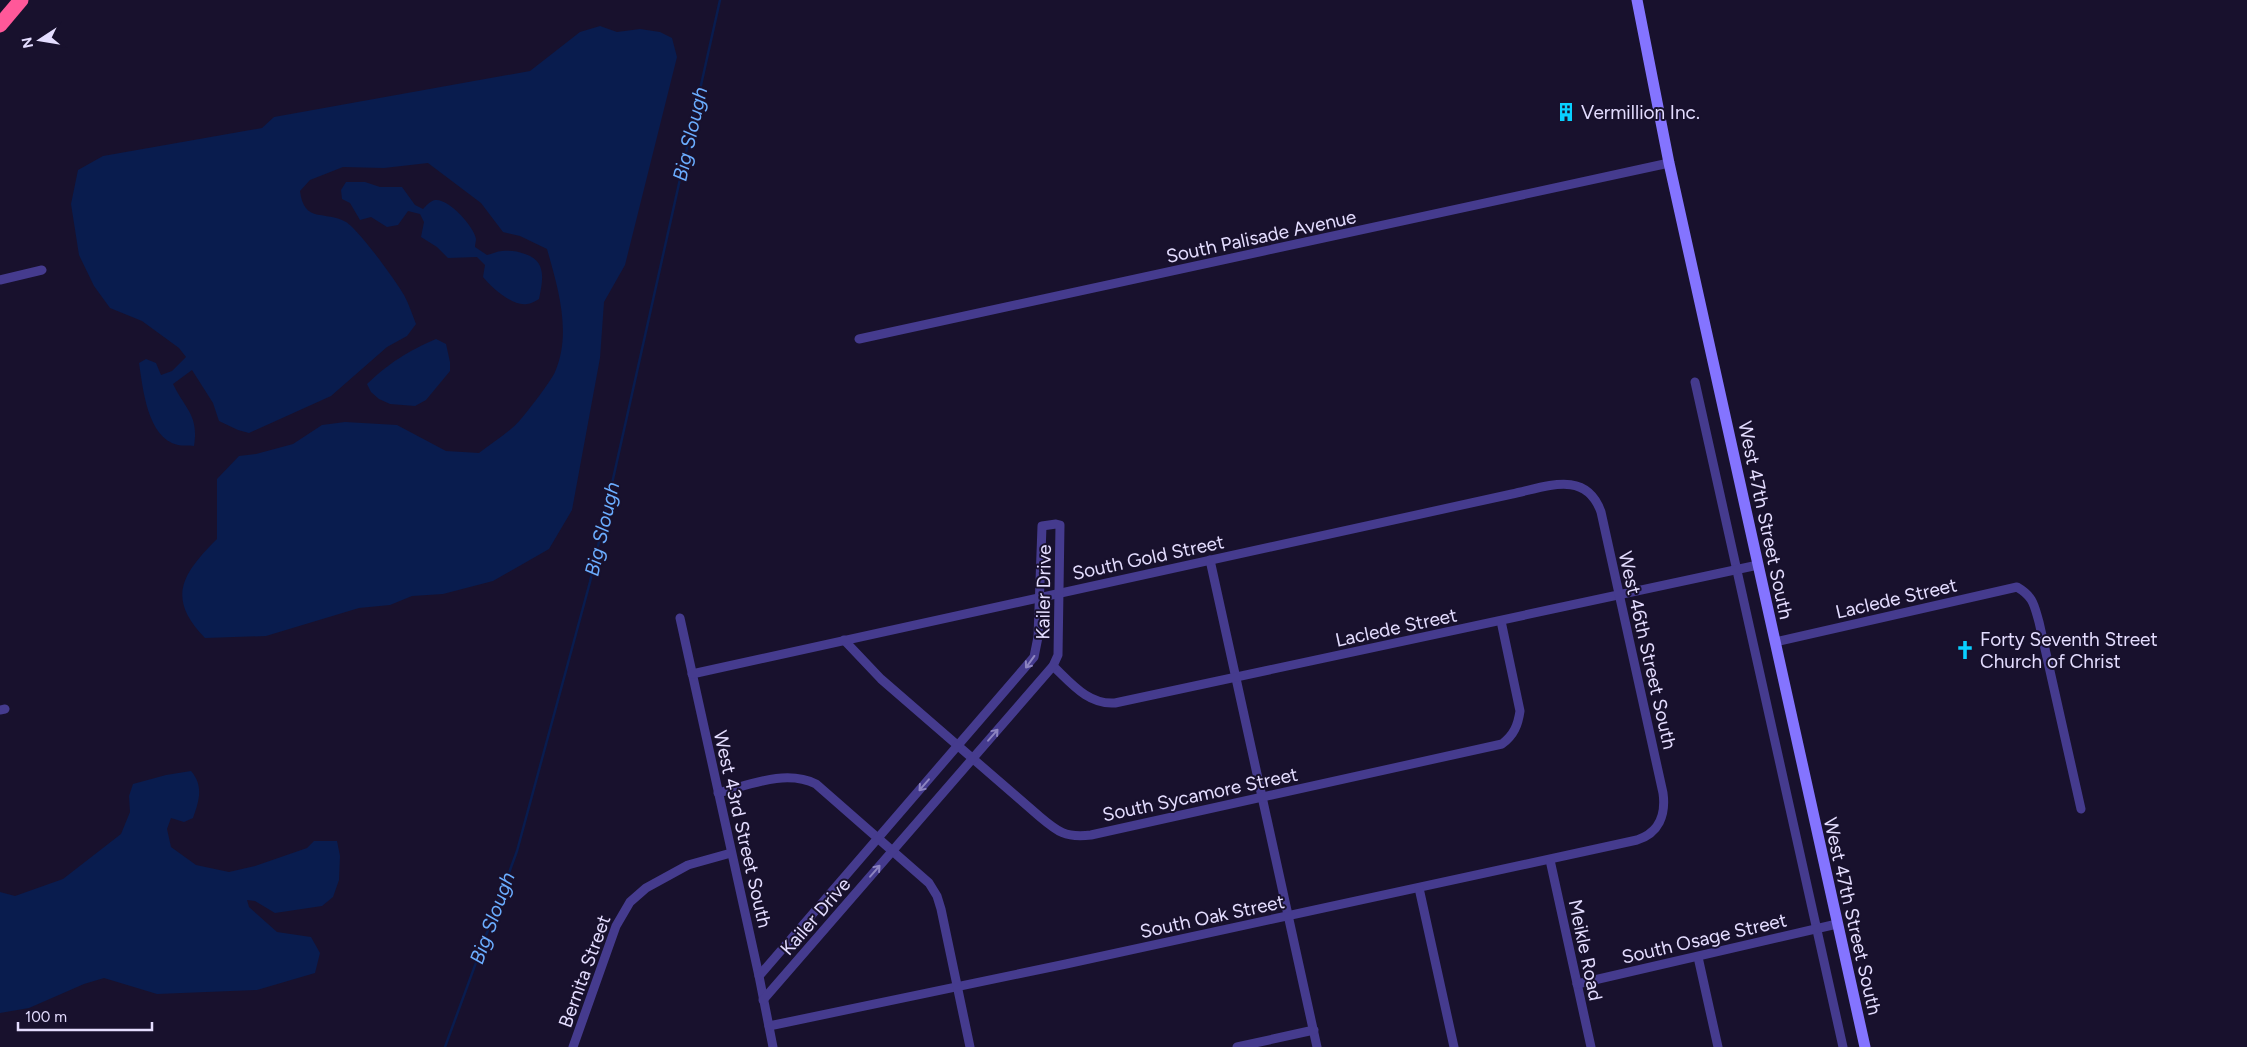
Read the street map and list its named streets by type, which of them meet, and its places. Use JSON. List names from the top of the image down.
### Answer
{
  "streets": {
    "street": [
      "South Palisade Avenue",
      "West 47th Street South",
      "South Gold Street",
      "Kailer Drive",
      "Laclede Street",
      "West 46th Street South",
      "South Sycamore Street",
      "West 43rd Street South",
      "South Oak Street",
      "South Osage Street",
      "Meikle Road",
      "Bernita Street"
    ]
  },
  "crossings": [
    ["South Palisade Avenue", "West 47th Street South"],
    ["West 47th Street South", "Laclede Street"],
    ["West 47th Street South", "South Osage Street"],
    ["South Gold Street", "Kailer Drive"],
    ["South Gold Street", "West 46th Street South"],
    ["South Gold Street", "South Sycamore Street"],
    ["South Gold Street", "West 43rd Street South"],
    ["Kailer Drive", "Laclede Street"],
    ["Kailer Drive", "South Sycamore Street"],
    ["Kailer Drive", "West 43rd Street South"],
    ["Laclede Street", "West 46th Street South"],
    ["Laclede Street", "South Sycamore Street"],
    ["West 46th Street South", "South Oak Street"],
    ["West 43rd Street South", "South Oak Street"],
    ["West 43rd Street South", "Bernita Street"],
    ["South Oak Street", "Meikle Road"],
    ["South Osage Street", "Meikle Road"]
  ],
  "water": ["Big Slough"],
  "places": {
    "building": ["Vermillion Inc."],
    "church": ["Forty Seventh Street Church of Christ"]
  },
  "scale_bar": "100 m",
  "north": "left"
}
